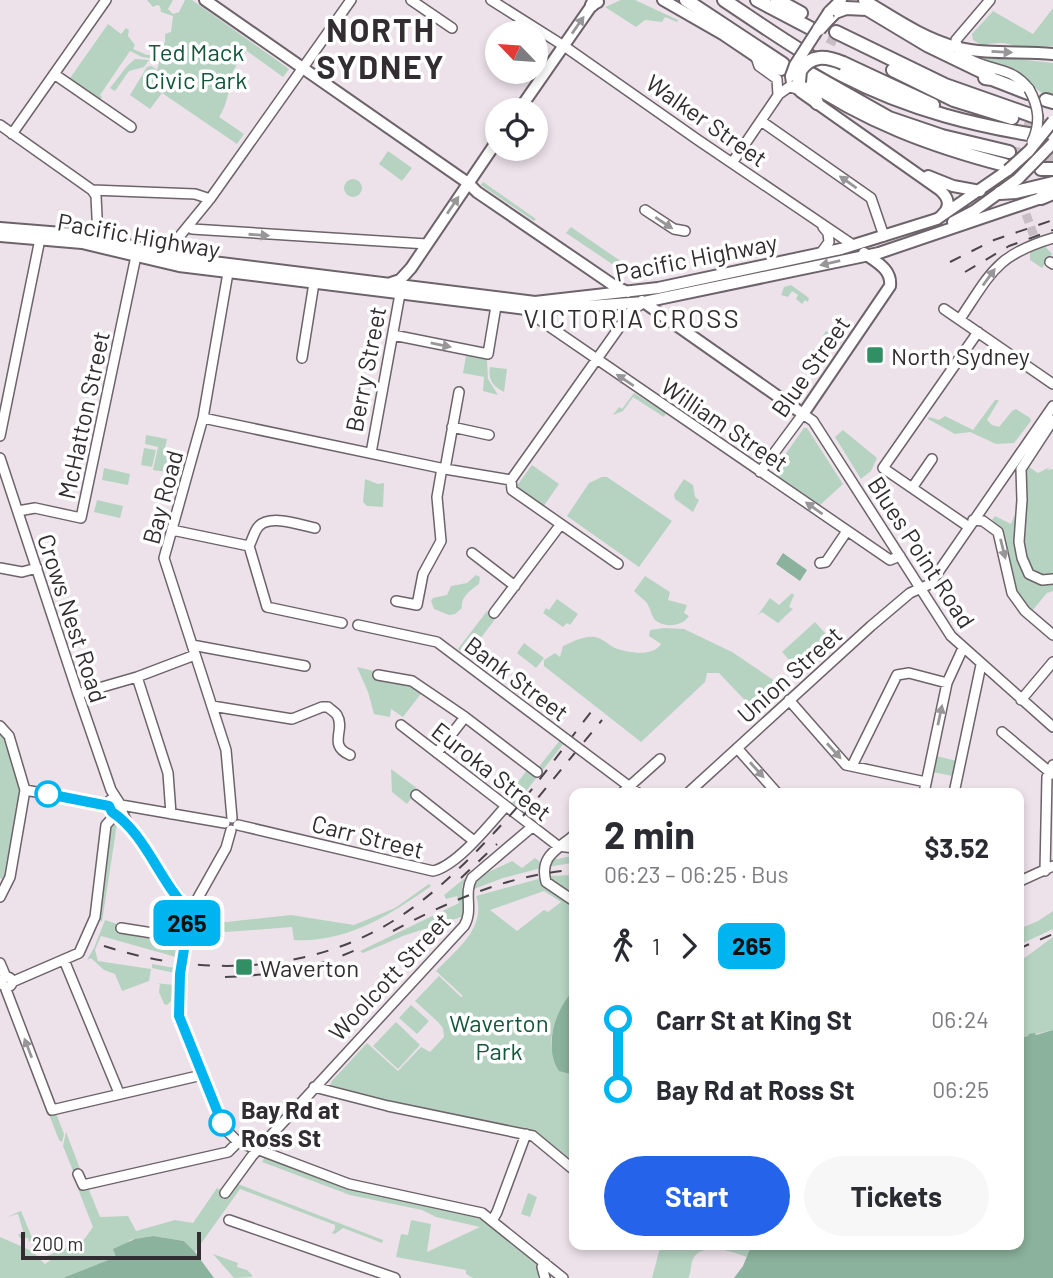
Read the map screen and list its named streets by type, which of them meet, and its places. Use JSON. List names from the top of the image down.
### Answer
{
  "streets": {
    "main road": [
      "Walker Street",
      "Pacific Highway",
      "Blue Street",
      "Berry Street"
    ],
    "street": [
      "McHatton Street",
      "William Street",
      "Bay Road",
      "Blues Point Road",
      "Crows Nest Road",
      "Union Street",
      "Bank Street",
      "Euroka Street",
      "Carr Street",
      "Woolcott Street"
    ]
  },
  "crossings": [
    ["Walker Street", "Pacific Highway"],
    ["Walker Street", "Blue Street"],
    ["Pacific Highway", "Blue Street"],
    ["Pacific Highway", "Berry Street"],
    ["Pacific Highway", "McHatton Street"],
    ["Pacific Highway", "William Street"],
    ["Pacific Highway", "Bay Road"],
    ["Blue Street", "William Street"],
    ["Blue Street", "Blues Point Road"],
    ["McHatton Street", "Crows Nest Road"],
    ["William Street", "Blues Point Road"],
    ["Bay Road", "Crows Nest Road"],
    ["Bay Road", "Carr Street"],
    ["Blues Point Road", "Union Street"],
    ["Crows Nest Road", "Carr Street"],
    ["Euroka Street", "Carr Street"],
    ["Euroka Street", "Woolcott Street"]
  ],
  "one_way": ["William Street"],
  "districts": ["NORTH SYDNEY", "VICTORIA CROSS"],
  "parks": ["Ted Mack Civic Park", "Waverton Park"],
  "places": {
    "transit": ["North Sydney", "Waverton"],
    "other": ["Bay Rd at Ross St"]
  },
  "lines": ["bus line 265"],
  "scale_bar": "200 m",
  "north": "top left",
  "page": {
    "on_map": "265",
    "heading": ["2 min", "06:23 – 06:25 · Bus", "$3.52"],
    "legs": ["1", "265"],
    "list": [
      {
        "name": "Carr St at King St",
        "value": "06:24"
      },
      {
        "name": "Bay Rd at Ross St",
        "value": "06:25"
      }
    ],
    "buttons": ["Start", "Tickets"],
    "scale": "200 m"
  }
}
